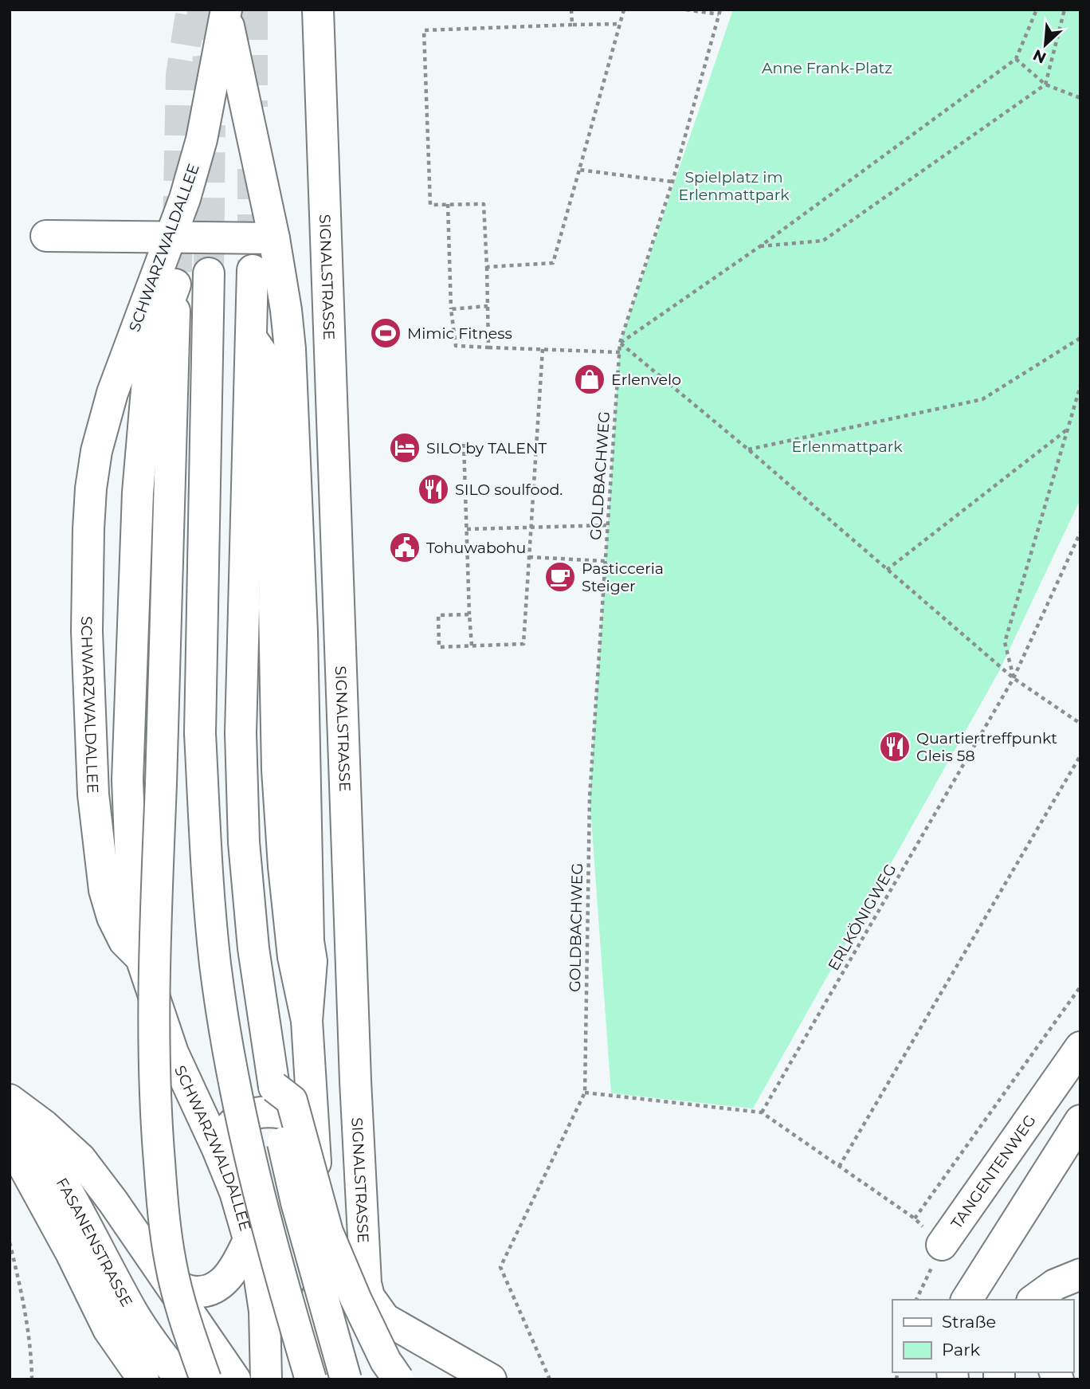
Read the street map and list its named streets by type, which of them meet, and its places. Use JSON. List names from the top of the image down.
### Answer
{
  "streets": {
    "main road": [
      "SCHWARZWALDALLEE",
      "SIGNALSTRASSE",
      "TANGENTENWEG",
      "FASANENSTRASSE"
    ],
    "path": ["GOLDBACHWEG", "ERLKÖNIGWEG"]
  },
  "parks": ["Anne Frank-Platz", "Spielplatz im Erlenmattpark", "Erlenmattpark"],
  "places": {
    "sports": ["Mimic Fitness"],
    "shop": ["Erlenvelo"],
    "hotel": ["SILO by TALENT"],
    "restaurant": ["SILO soulfood.", "Quartiertreffpunkt Gleis 58"],
    "public building": ["Tohuwabohu"],
    "cafe": ["Pasticceria Steiger"]
  },
  "legend": ["Straße", "Park"],
  "north": "bottom left"
}
